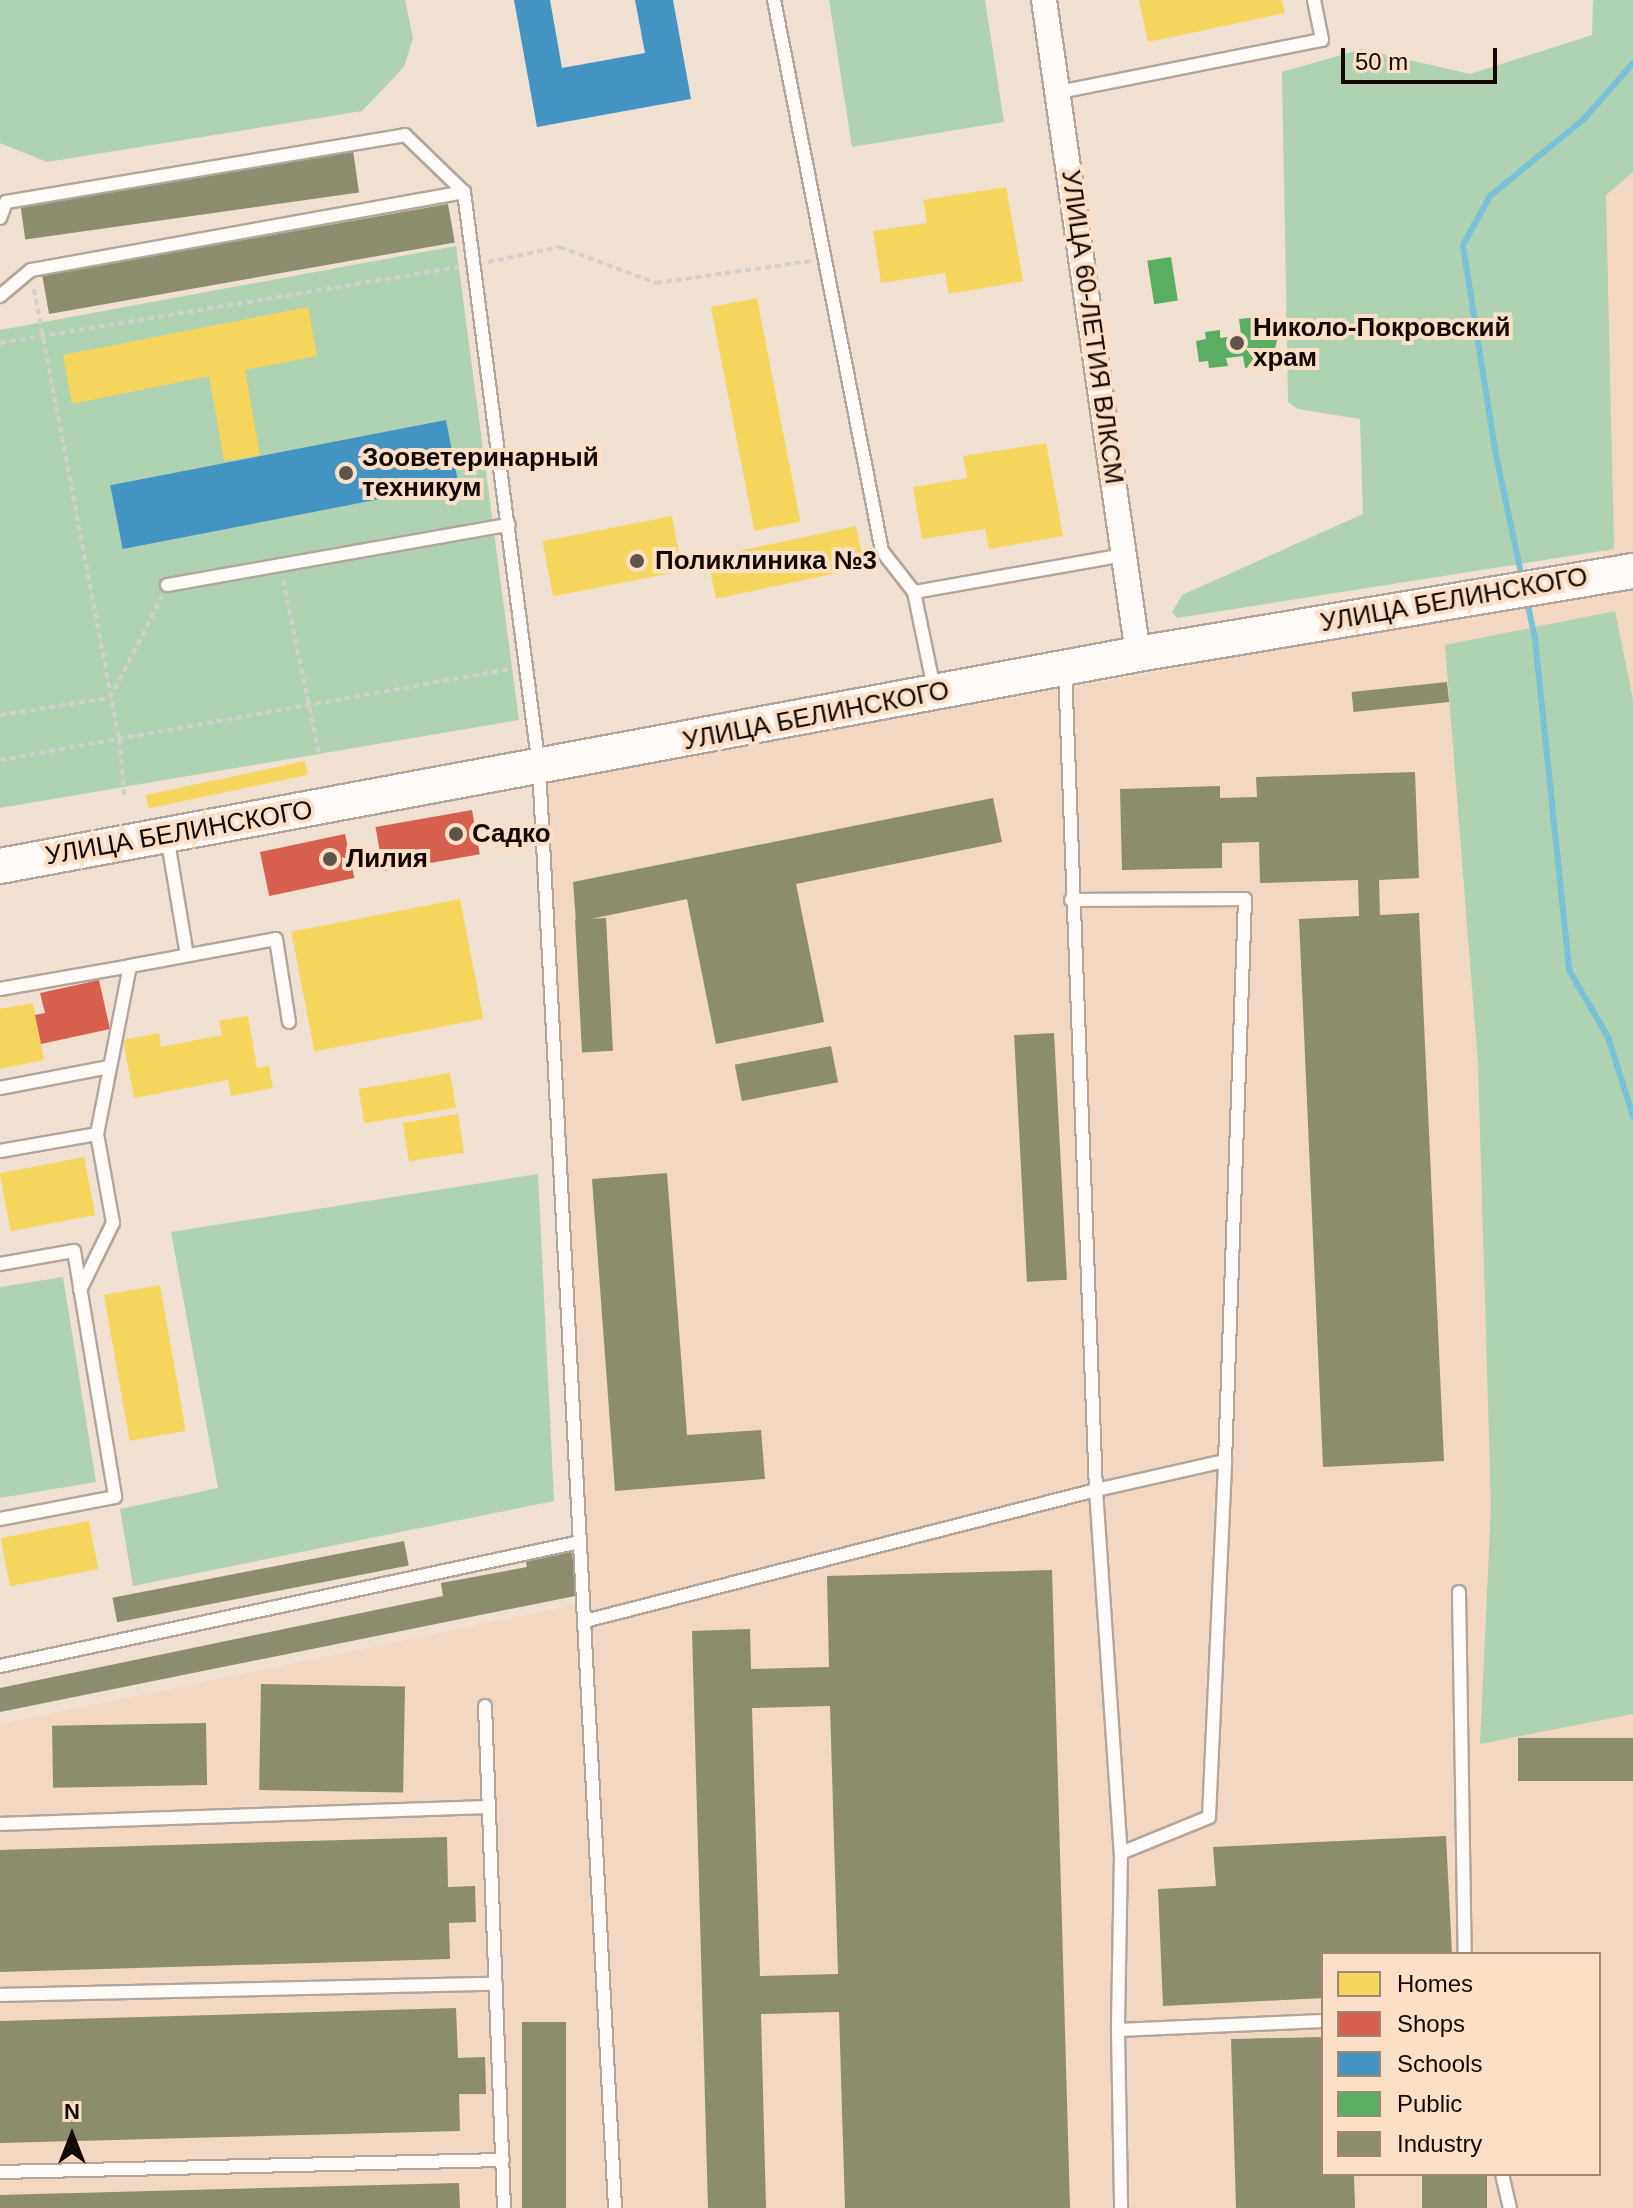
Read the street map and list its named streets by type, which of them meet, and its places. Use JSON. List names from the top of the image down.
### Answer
{
  "streets": {
    "street": ["УЛИЦА 60-ЛЕТИЯ ВЛКСМ", "УЛИЦА БЕЛИНСКОГО"]
  },
  "crossings": [
    ["УЛИЦА 60-ЛЕТИЯ ВЛКСМ", "УЛИЦА БЕЛИНСКОГО"]
  ],
  "places": [
    "Николо-Покровский храм",
    "Зооветеринарный техникум",
    "Поликлиника №3",
    "Садко",
    "Лилия"
  ],
  "legend": [
    "Homes",
    "Shops",
    "Schools",
    "Public",
    "Industry"
  ],
  "scale_bar": "50 m",
  "north": "top"
}
